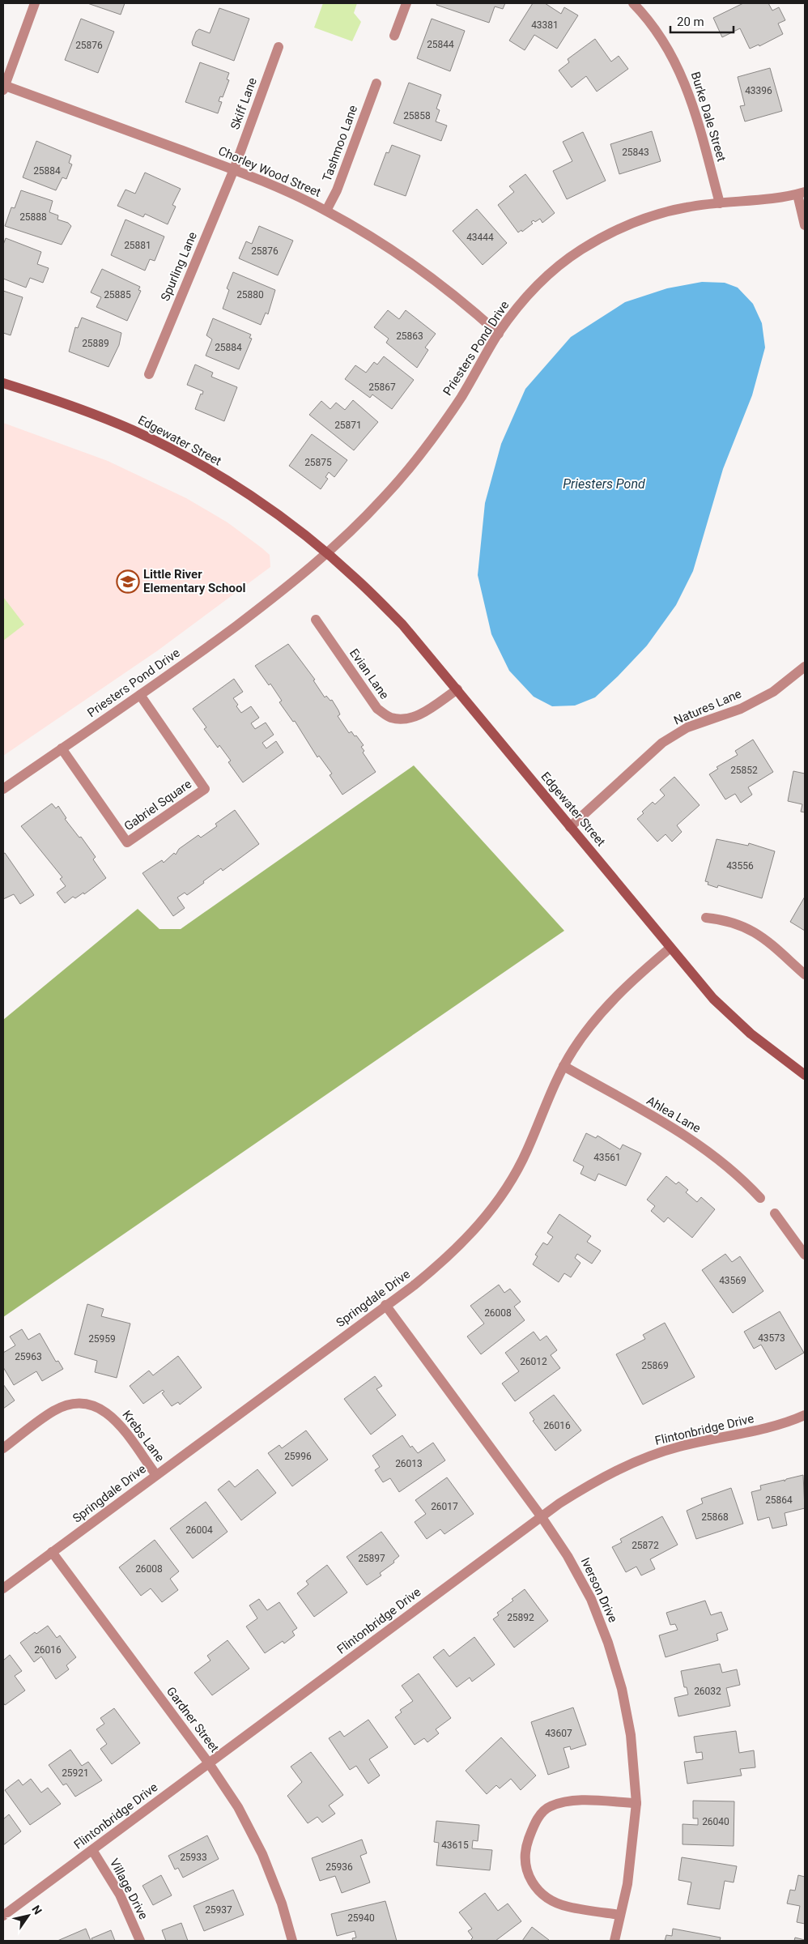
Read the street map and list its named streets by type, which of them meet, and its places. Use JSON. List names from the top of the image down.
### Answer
{
  "streets": {
    "street": [
      "Skiff Lane",
      "Burke Dale Street",
      "Tashmoo Lane",
      "Chorley Wood Street",
      "Spurling Lane",
      "Priesters Pond Drive",
      "Edgewater Street",
      "Evian Lane",
      "Natures Lane",
      "Gabriel Square",
      "Ahlea Lane",
      "Springdale Drive",
      "Flintonbridge Drive",
      "Krebs Lane",
      "Iverson Drive",
      "Gardner Street",
      "Village Drive"
    ]
  },
  "crossings": [
    ["Skiff Lane", "Chorley Wood Street"],
    ["Skiff Lane", "Spurling Lane"],
    ["Burke Dale Street", "Priesters Pond Drive"],
    ["Tashmoo Lane", "Chorley Wood Street"],
    ["Chorley Wood Street", "Spurling Lane"],
    ["Chorley Wood Street", "Priesters Pond Drive"],
    ["Priesters Pond Drive", "Edgewater Street"],
    ["Priesters Pond Drive", "Gabriel Square"],
    ["Edgewater Street", "Evian Lane"],
    ["Edgewater Street", "Natures Lane"],
    ["Edgewater Street", "Springdale Drive"],
    ["Ahlea Lane", "Springdale Drive"],
    ["Springdale Drive", "Krebs Lane"],
    ["Springdale Drive", "Iverson Drive"],
    ["Springdale Drive", "Gardner Street"],
    ["Flintonbridge Drive", "Iverson Drive"],
    ["Flintonbridge Drive", "Gardner Street"],
    ["Flintonbridge Drive", "Village Drive"]
  ],
  "water": ["Priesters Pond"],
  "places": {
    "school or university": ["Little River Elementary School"]
  },
  "house_numbers": [
    "43381",
    "25844",
    "25876",
    "43396",
    "25858",
    "25843",
    "25884",
    "25888",
    "43444",
    "25881",
    "25876",
    "25885",
    "25880",
    "25863",
    "25889",
    "25884",
    "25867",
    "25871",
    "25875",
    "25852",
    "43556",
    "43561",
    "43569",
    "26008",
    "43573",
    "25959",
    "25963",
    "26012",
    "25869",
    "26016",
    "25996",
    "26013",
    "25864",
    "26017",
    "25868",
    "26004",
    "25872",
    "25897",
    "26008",
    "25892",
    "26016",
    "26032",
    "43607",
    "25921",
    "26040",
    "43615",
    "25933",
    "25936",
    "25937",
    "25940"
  ],
  "scale_bar": "20 m",
  "north": "top right"
}
